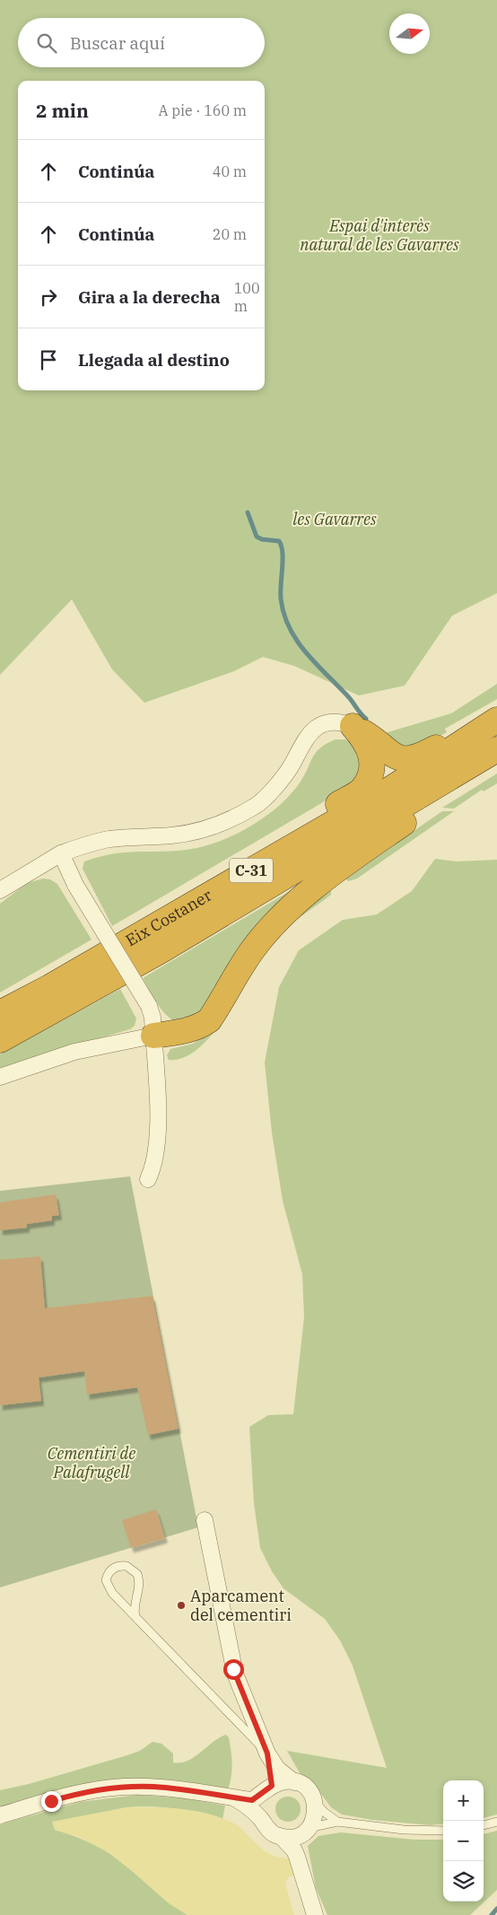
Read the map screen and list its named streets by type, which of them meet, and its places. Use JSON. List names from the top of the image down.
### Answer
{
  "streets": {
    "highway": ["C-31", "Eix Costaner"]
  },
  "parks": ["Espai d'interès natural de les Gavarres", "les Gavarres", "Cementiri de Palafrugell"],
  "places": ["Aparcament del cementiri"],
  "north": "right",
  "page": {
    "search": "Buscar aquí",
    "heading": ["2 min", "A pie · 160 m"],
    "list": [
      ["Continúa", "40 m"],
      ["Continúa", "20 m"],
      ["Gira a la derecha", "100 m"],
      "Llegada al destino"
    ],
    "map_buttons": ["+", "−"]
  }
}
